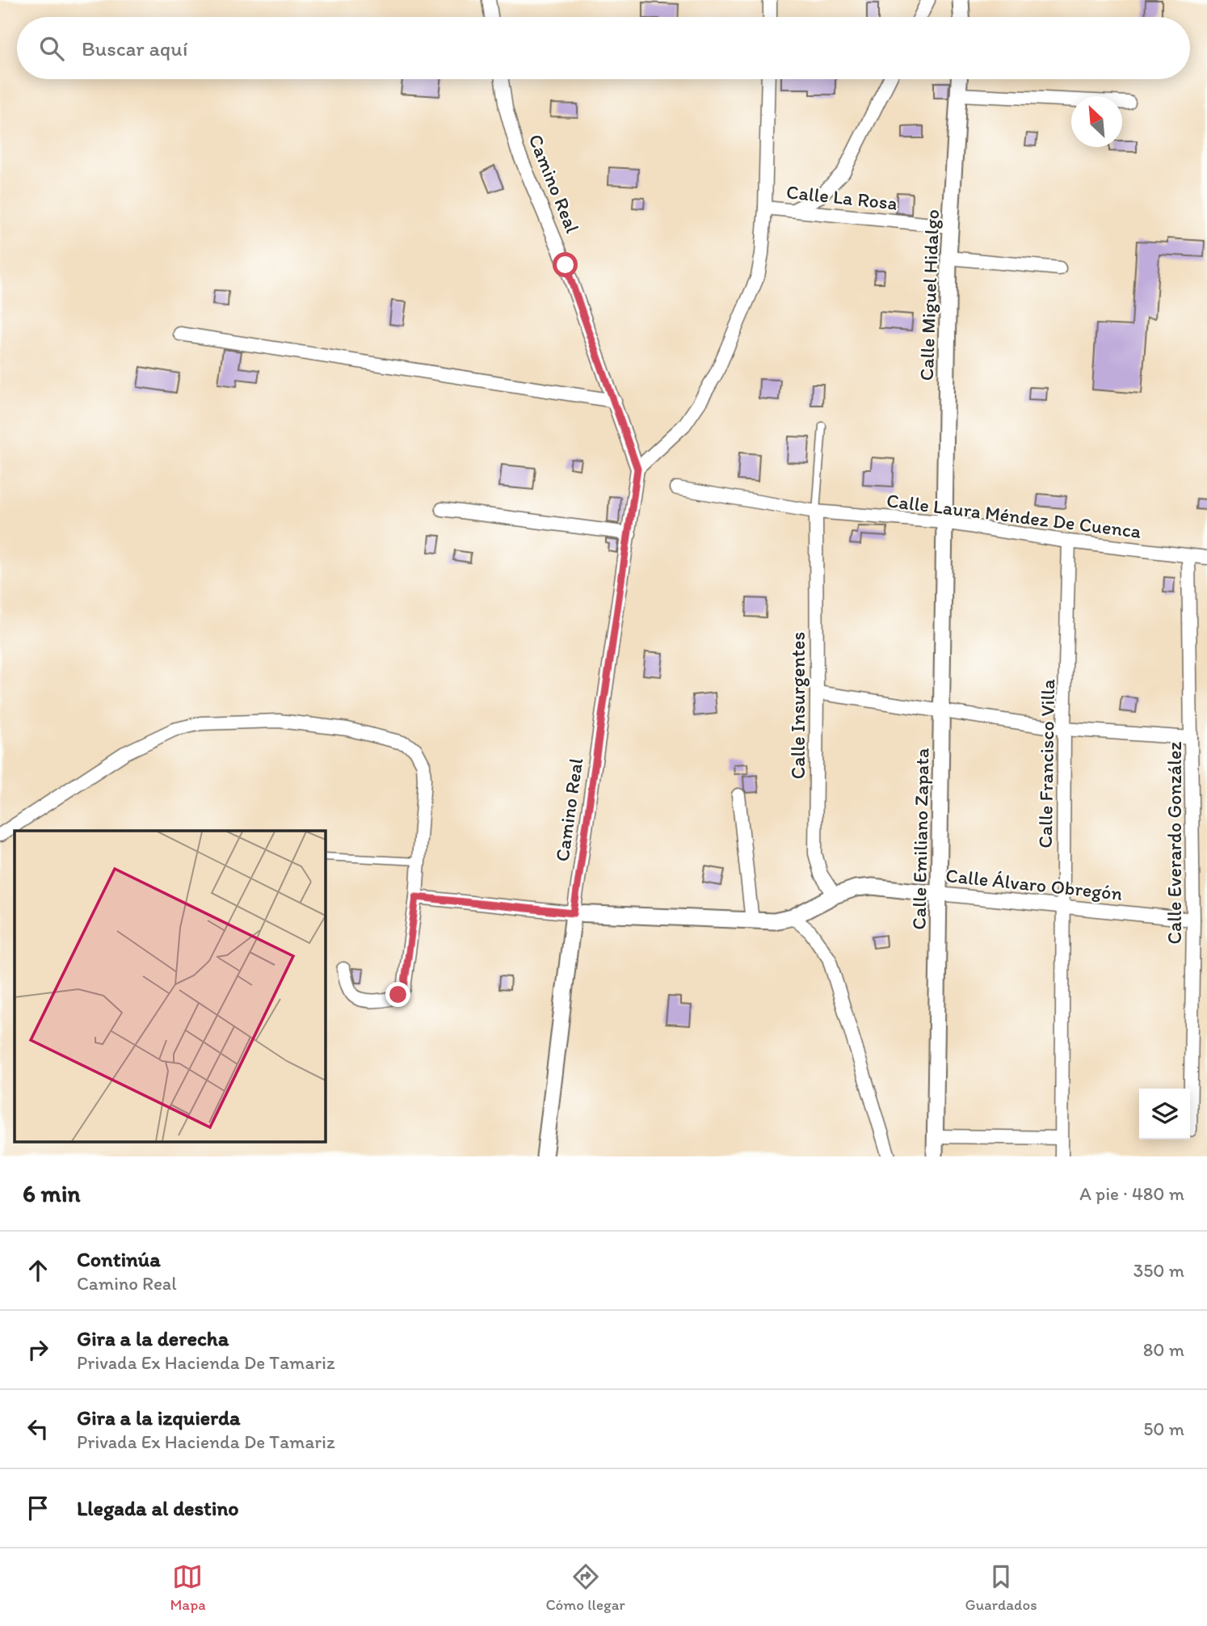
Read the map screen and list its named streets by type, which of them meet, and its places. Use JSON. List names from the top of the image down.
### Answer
{
  "streets": {
    "street": [
      "Camino Real",
      "Calle La Rosa",
      "Calle Miguel Hidalgo",
      "Calle Laura Méndez De Cuenca",
      "Calle Insurgentes",
      "Calle Francisco Villa",
      "Calle Emiliano Zapata",
      "Calle Everardo González",
      "Calle Álvaro Obregón"
    ]
  },
  "crossings": [
    ["Camino Real", "Calle Álvaro Obregón"],
    ["Calle La Rosa", "Calle Miguel Hidalgo"],
    ["Calle Miguel Hidalgo", "Calle Laura Méndez De Cuenca"],
    ["Calle Miguel Hidalgo", "Calle Emiliano Zapata"],
    ["Calle Laura Méndez De Cuenca", "Calle Insurgentes"],
    ["Calle Laura Méndez De Cuenca", "Calle Francisco Villa"],
    ["Calle Laura Méndez De Cuenca", "Calle Emiliano Zapata"],
    ["Calle Laura Méndez De Cuenca", "Calle Everardo González"],
    ["Calle Insurgentes", "Calle Álvaro Obregón"],
    ["Calle Francisco Villa", "Calle Álvaro Obregón"],
    ["Calle Emiliano Zapata", "Calle Álvaro Obregón"],
    ["Calle Everardo González", "Calle Álvaro Obregón"]
  ],
  "north": "top left",
  "page": {
    "search": "Buscar aquí",
    "heading": ["6 min", "A pie · 480 m"],
    "list": [
      ["Continúa", "Camino Real", "350 m"],
      ["Gira a la derecha", "Privada Ex Hacienda De Tamariz", "80 m"],
      ["Gira a la izquierda", "Privada Ex Hacienda De Tamariz", "50 m"],
      "Llegada al destino"
    ],
    "nav": ["Mapa", "Cómo llegar", "Guardados"]
  }
}
